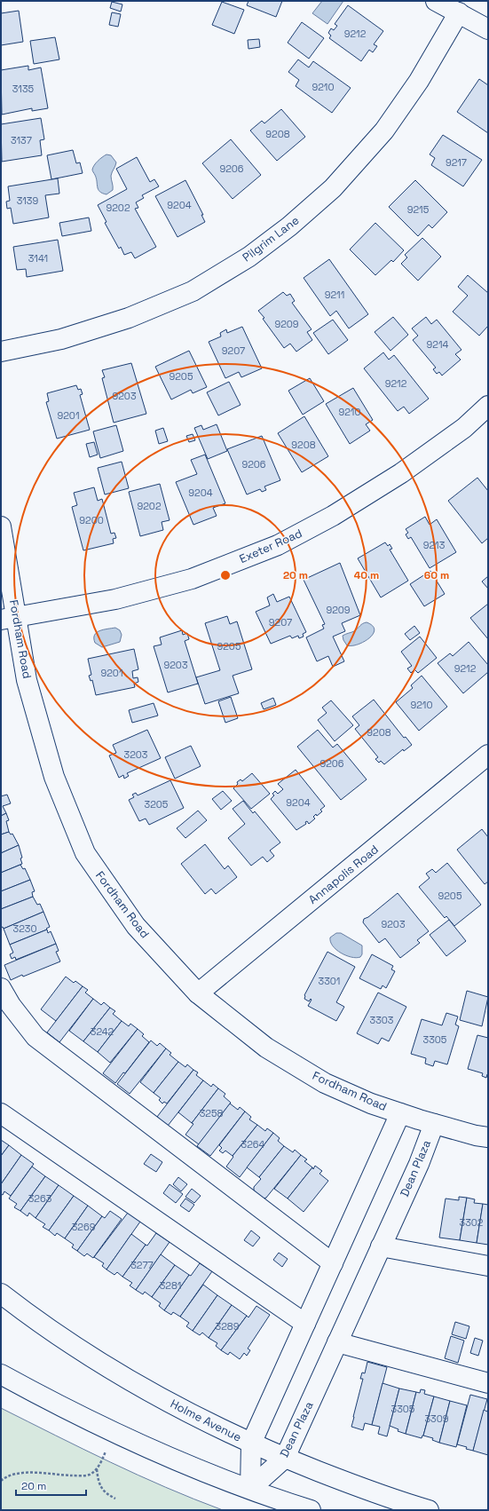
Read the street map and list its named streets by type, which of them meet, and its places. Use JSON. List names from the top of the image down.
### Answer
{
  "streets": {
    "street": [
      "Pilgrim Lane",
      "Exeter Road",
      "Fordham Road",
      "Annapolis Road",
      "Dean Plaza",
      "Holme Avenue"
    ]
  },
  "crossings": [
    ["Exeter Road", "Fordham Road"],
    ["Fordham Road", "Annapolis Road"],
    ["Fordham Road", "Dean Plaza"],
    ["Dean Plaza", "Holme Avenue"]
  ],
  "house_numbers": [
    "9212",
    "9210",
    "3135",
    "9208",
    "3137",
    "9217",
    "9206",
    "3139",
    "9204",
    "9202",
    "9215",
    "3141",
    "9211",
    "9209",
    "9214",
    "9207",
    "9205",
    "9212",
    "9203",
    "9210",
    "9201",
    "9208",
    "9206",
    "9204",
    "9202",
    "9200",
    "9213",
    "9209",
    "9207",
    "9205",
    "9203",
    "9212",
    "9201",
    "9210",
    "9208",
    "3203",
    "9206",
    "9204",
    "3205",
    "9205",
    "9203",
    "3230",
    "3301",
    "3303",
    "3242",
    "3305",
    "3258",
    "3264",
    "3263",
    "3302",
    "3269",
    "3277",
    "3281",
    "3289",
    "3305",
    "3309"
  ],
  "scale_bar": "20 m",
  "rings": ["20 m", "40 m", "60 m"]
}
